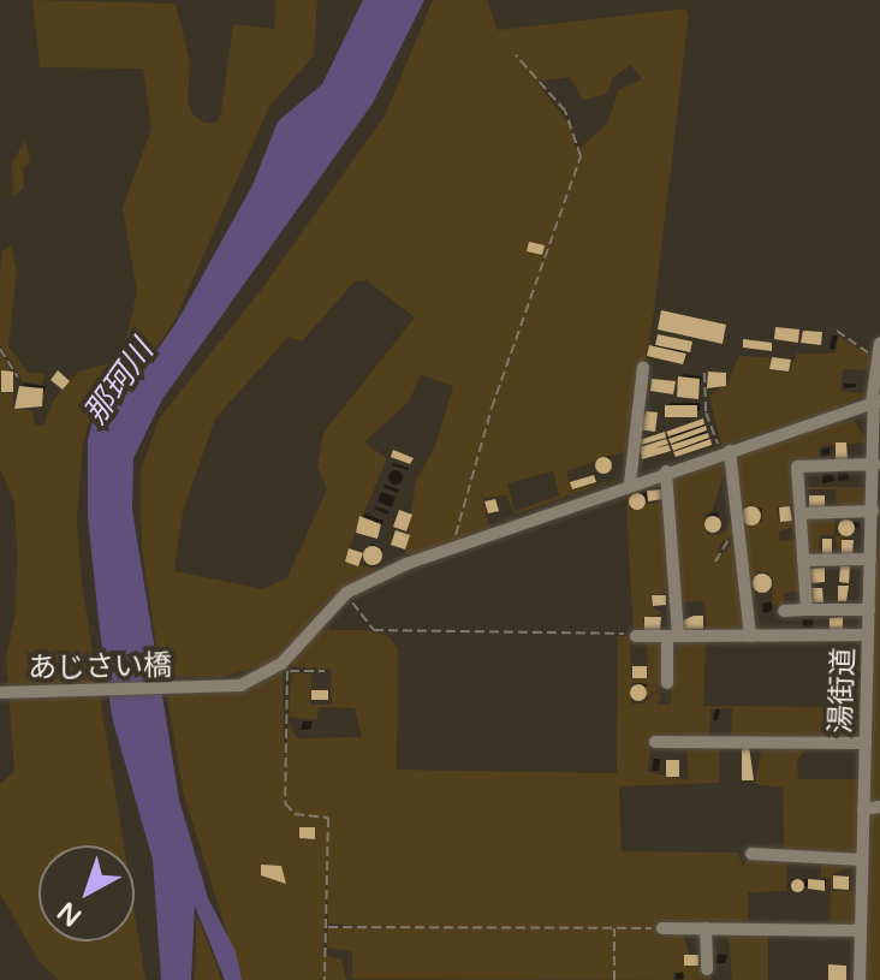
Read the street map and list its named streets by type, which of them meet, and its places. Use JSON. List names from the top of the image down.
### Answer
{
  "streets": {
    "street": ["あじさい橋", "湯街道"]
  },
  "water": ["那珂川"],
  "north": "bottom left"
}
